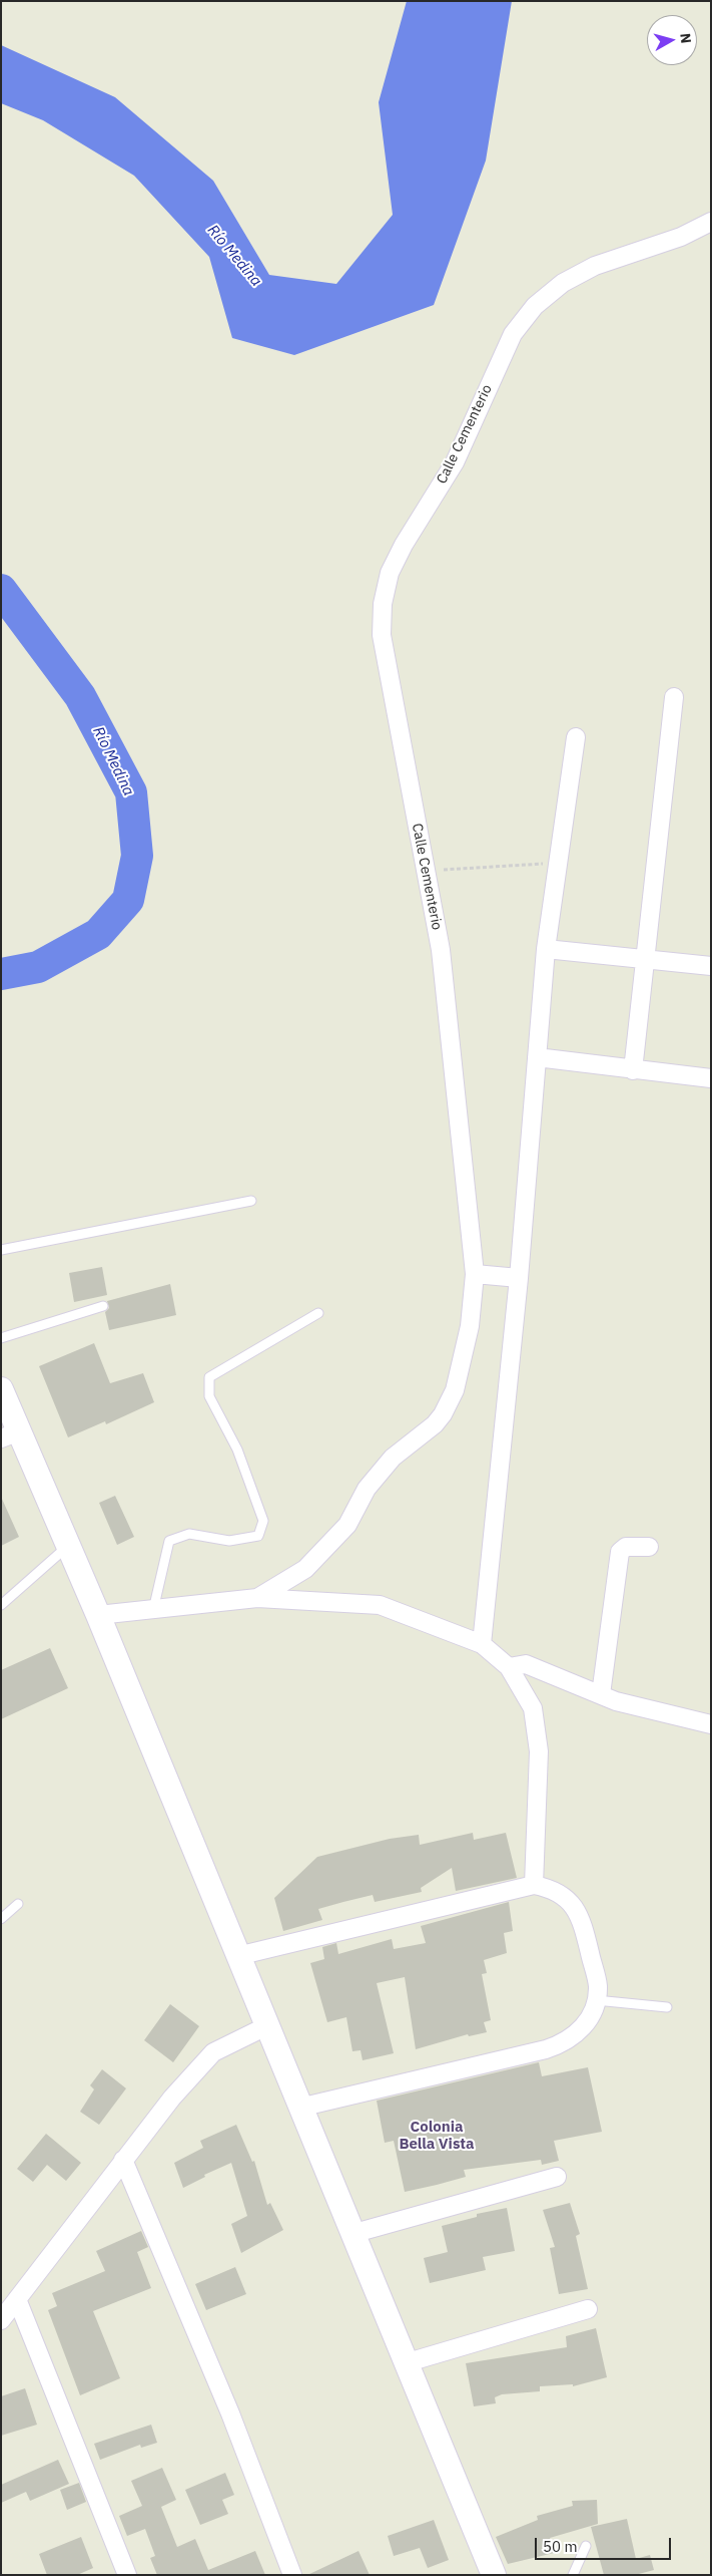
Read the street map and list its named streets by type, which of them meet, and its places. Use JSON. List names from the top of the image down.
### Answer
{
  "streets": {
    "street": ["Calle Cementerio"]
  },
  "districts": ["Colonia Bella Vista"],
  "water": ["Río Medina"],
  "scale_bar": "50 m",
  "north": "right"
}
